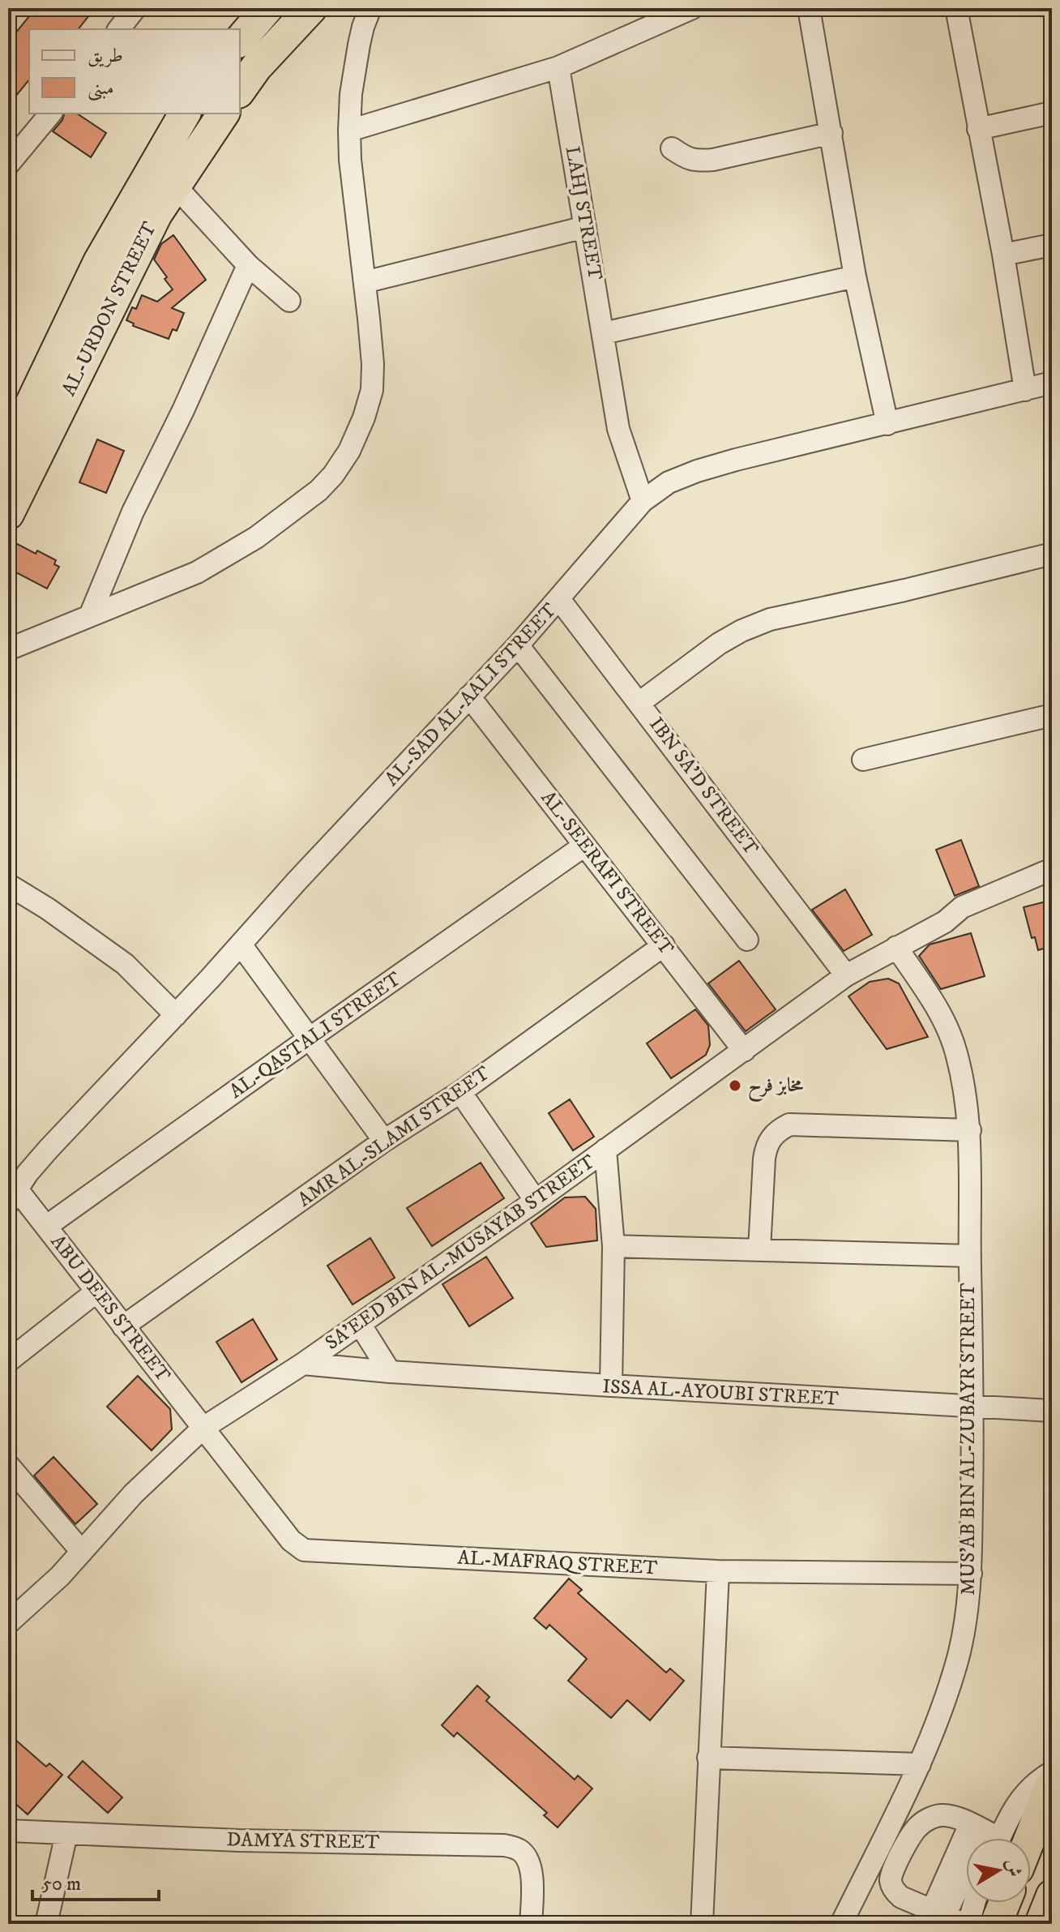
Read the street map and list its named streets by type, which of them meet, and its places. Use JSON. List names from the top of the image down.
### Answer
{
  "streets": {
    "highway": ["AL-URDON STREET"],
    "street": [
      "LAHJ STREET",
      "AL-SAD AL-AALI STREET",
      "IBN SA'D STREET",
      "AL-SEERAFI STREET",
      "AL-QASTALI STREET",
      "AMR AL-SLAMI STREET",
      "SA'EED BIN AL-MUSAYAB STREET",
      "ABU DEES STREET",
      "ISSA AL-AYOUBI STREET",
      "MUS'AB BIN AL-ZUBAYR STREET",
      "AL-MAFRAQ STREET",
      "DAMYA STREET"
    ]
  },
  "crossings": [
    ["LAHJ STREET", "AL-SAD AL-AALI STREET"],
    ["AL-SAD AL-AALI STREET", "IBN SA'D STREET"],
    ["AL-SAD AL-AALI STREET", "AL-SEERAFI STREET"],
    ["AL-SAD AL-AALI STREET", "ABU DEES STREET"],
    ["IBN SA'D STREET", "SA'EED BIN AL-MUSAYAB STREET"],
    ["AL-SEERAFI STREET", "AL-QASTALI STREET"],
    ["AL-SEERAFI STREET", "AMR AL-SLAMI STREET"],
    ["AL-SEERAFI STREET", "SA'EED BIN AL-MUSAYAB STREET"],
    ["AL-QASTALI STREET", "ABU DEES STREET"],
    ["AMR AL-SLAMI STREET", "ABU DEES STREET"],
    ["SA'EED BIN AL-MUSAYAB STREET", "ABU DEES STREET"],
    ["SA'EED BIN AL-MUSAYAB STREET", "ISSA AL-AYOUBI STREET"],
    ["SA'EED BIN AL-MUSAYAB STREET", "MUS'AB BIN AL-ZUBAYR STREET"],
    ["SA'EED BIN AL-MUSAYAB STREET", "AL-MAFRAQ STREET"],
    ["ABU DEES STREET", "AL-MAFRAQ STREET"],
    ["ISSA AL-AYOUBI STREET", "MUS'AB BIN AL-ZUBAYR STREET"],
    ["MUS'AB BIN AL-ZUBAYR STREET", "AL-MAFRAQ STREET"]
  ],
  "places": ["مخابز فرح"],
  "legend": ["طريق", "مبنى"],
  "scale_bar": "50 m",
  "north": "right"
}
